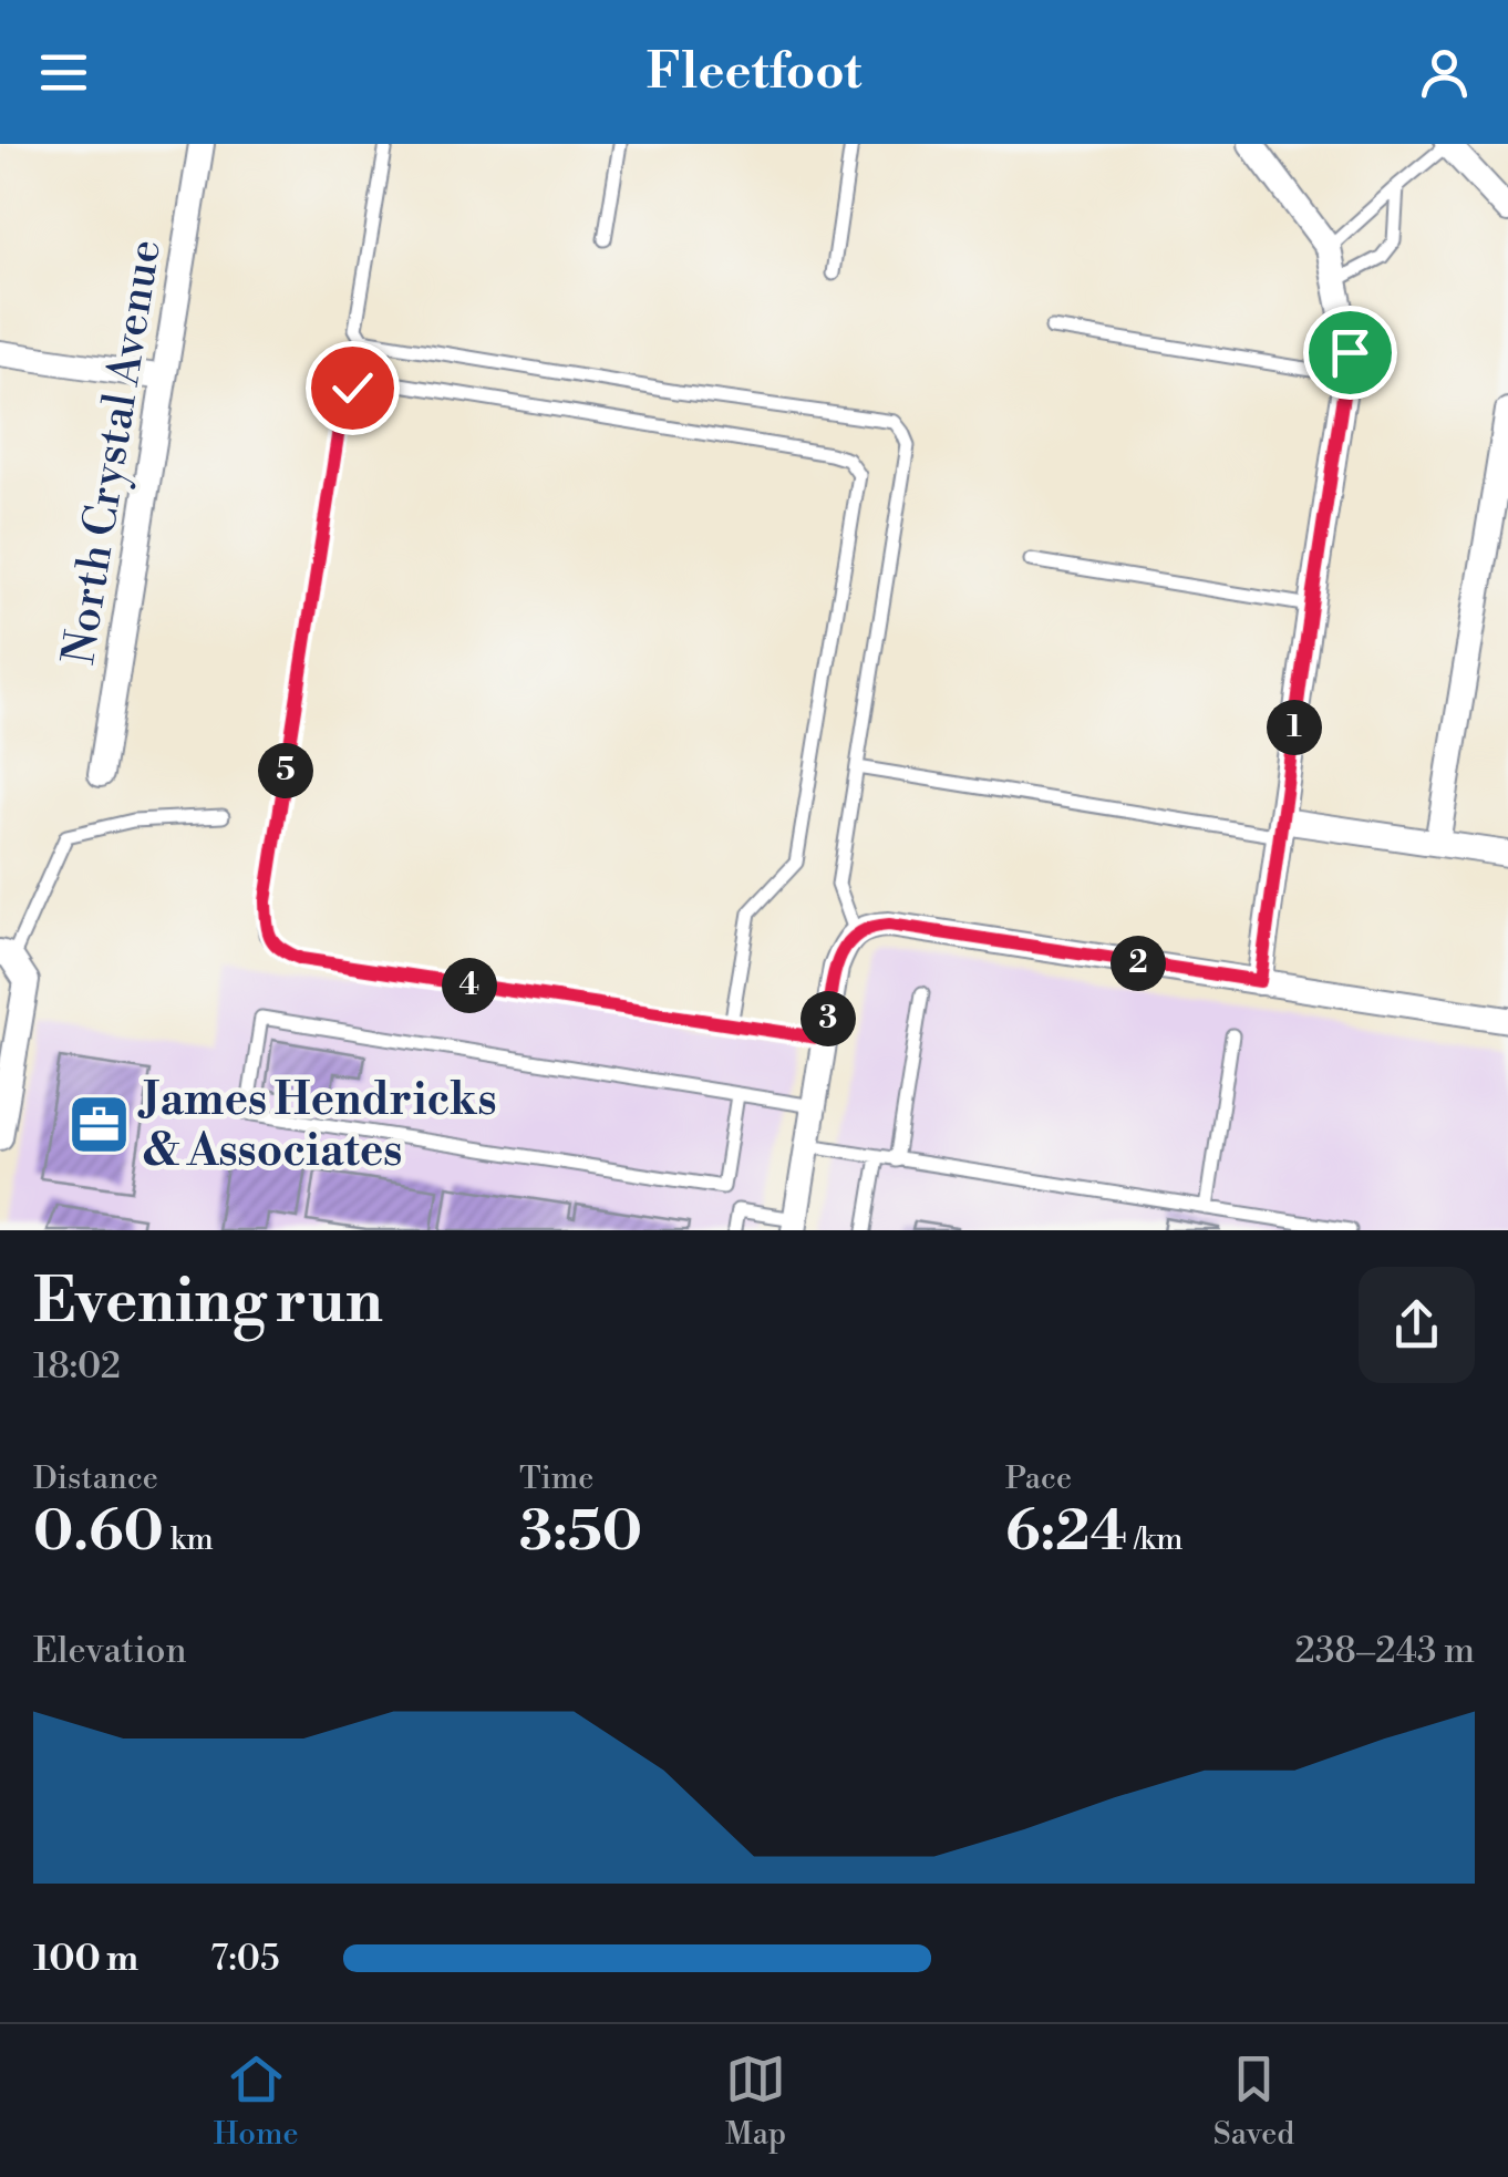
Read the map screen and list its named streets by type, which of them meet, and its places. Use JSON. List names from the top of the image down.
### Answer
{
  "streets": {
    "street": ["North Crystal Avenue"]
  },
  "places": {
    "office": ["James Hendricks & Associates"]
  },
  "page": {
    "header": "Fleetfoot",
    "pins": [
      "1",
      "5",
      "2",
      "4",
      "3"
    ],
    "heading": ["Evening run", "18:02"],
    "stats": [
      ["Distance", "0.60 km"],
      ["Time", "3:50"],
      ["Pace", "6:24 /km"]
    ],
    "chart": ["Elevation", "238–243 m"],
    "list": [
      {
        "name": "100 m",
        "note": "7:05"
      }
    ],
    "tabs": ["Home", "Map", "Saved"]
  }
}
